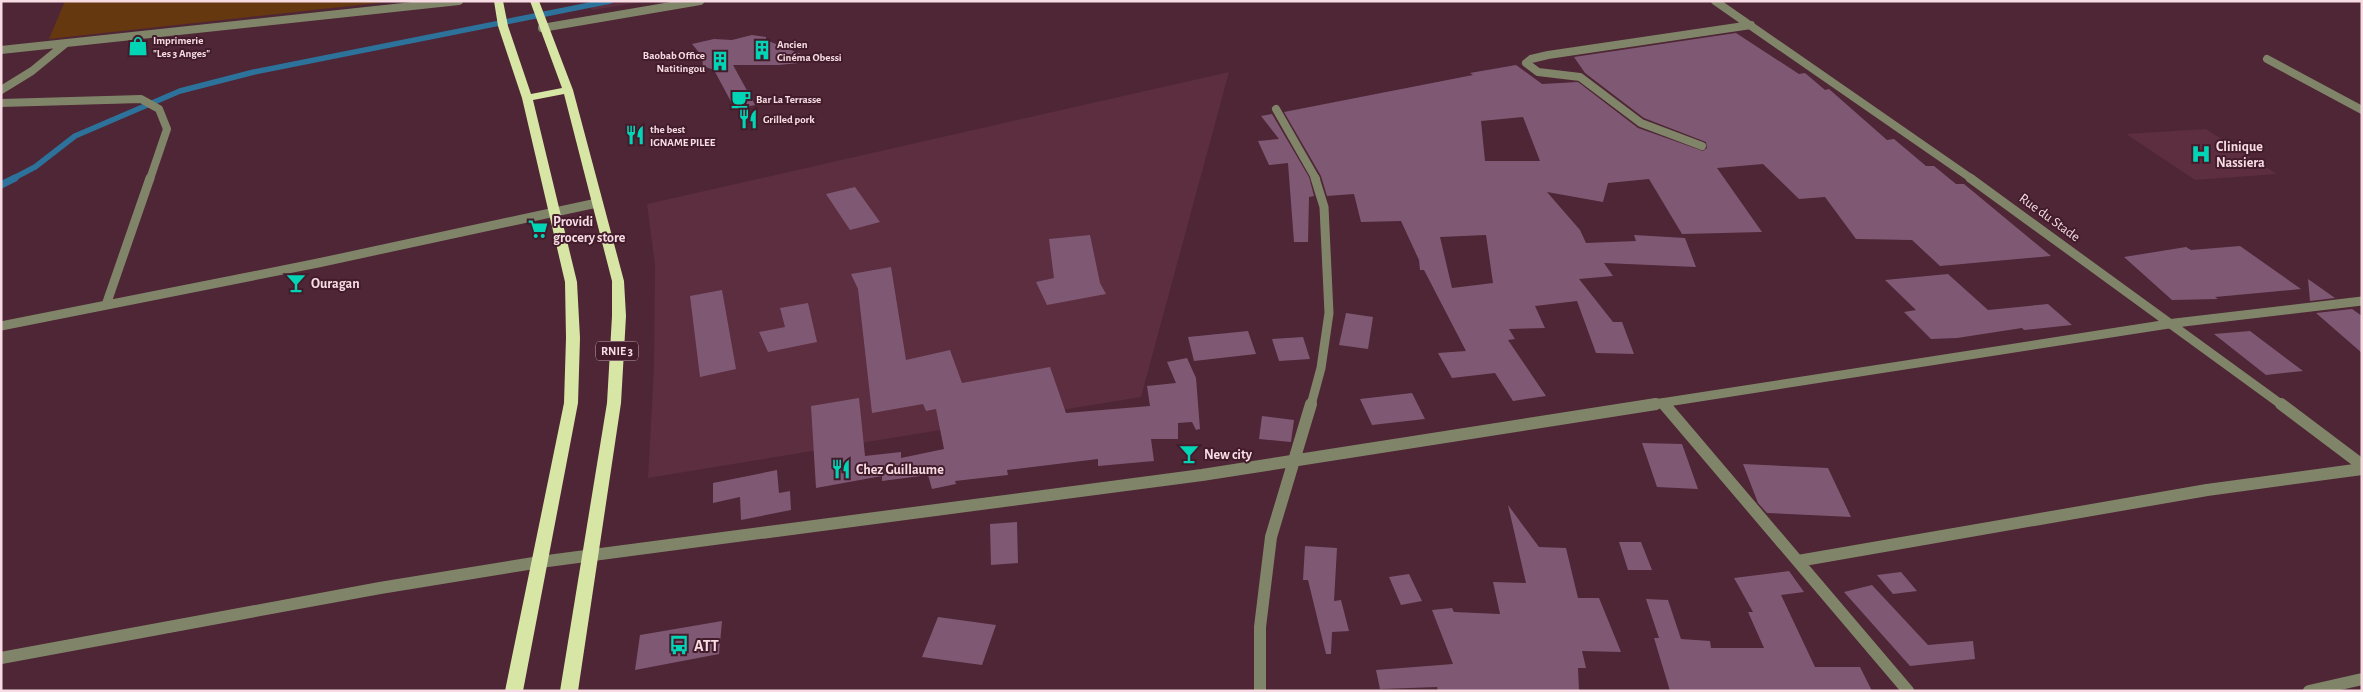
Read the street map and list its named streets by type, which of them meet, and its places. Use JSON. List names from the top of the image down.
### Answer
{
  "streets": {
    "highway": ["RNIE 3"],
    "street": ["Rue du Stade"]
  },
  "places": {
    "shop": ["Imprimerie \"Les 3 Anges\""],
    "building": ["Ancien Cinéma Obessi", "Baobab Office Natitingou"],
    "cafe": ["Bar La Terrasse"],
    "restaurant": ["Grilled pork", "the best IGNAME PILEE", "Chez Guillaume"],
    "hospital": ["Clinique Nassiera"],
    "supermarket": ["Providi grocery store"],
    "bar": ["Ouragan", "New city"],
    "bus stop": ["ATT"]
  }
}
